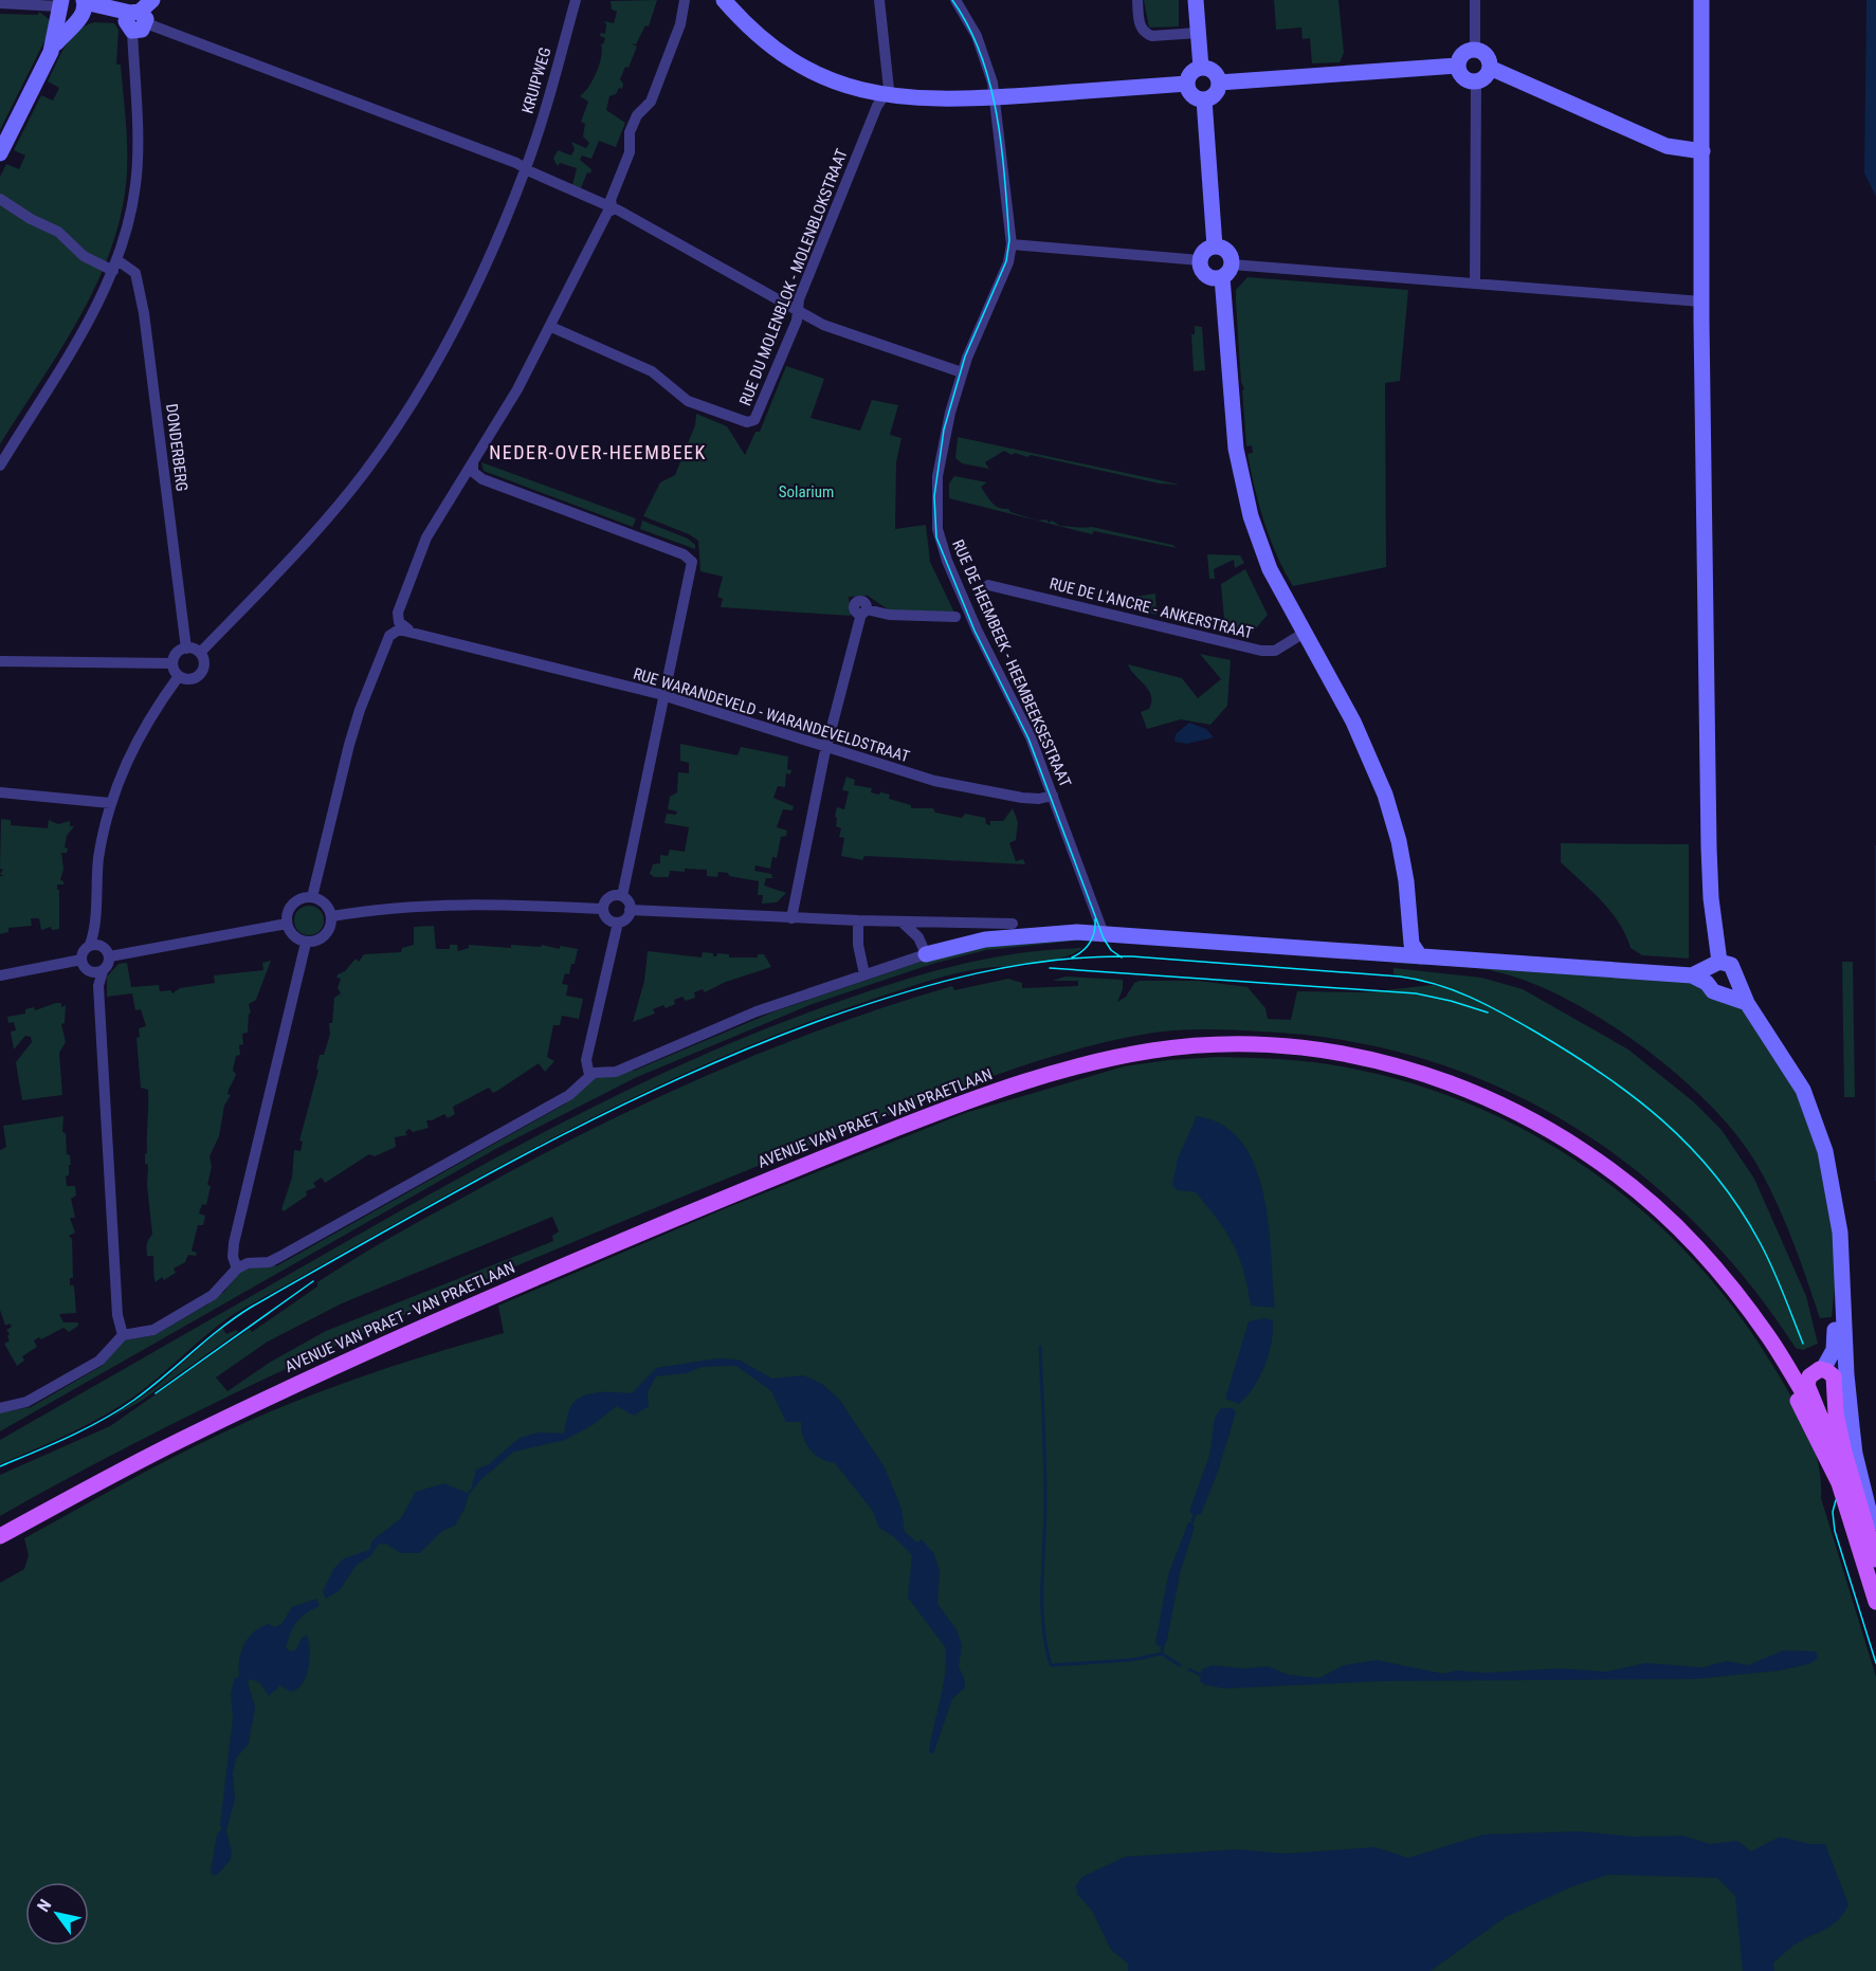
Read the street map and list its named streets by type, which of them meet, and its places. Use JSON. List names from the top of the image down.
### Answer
{
  "streets": {
    "main road": ["AVENUE VAN PRAET - VAN PRAETLAAN"],
    "street": [
      "KRUIPWEG",
      "RUE DU MOLENBLOK - MOLENBLOKSTRAAT",
      "DONDERBERG",
      "RUE DE L'ANCRE - ANKERSTRAAT",
      "RUE DE HEEMBEEK - HEEMBEEKSESTRAAT",
      "RUE WARANDEVELD - WARANDEVELDSTRAAT"
    ]
  },
  "crossings": [
    ["KRUIPWEG", "DONDERBERG"],
    ["RUE DE HEEMBEEK - HEEMBEEKSESTRAAT", "RUE WARANDEVELD - WARANDEVELDSTRAAT"]
  ],
  "districts": ["NEDER-OVER-HEEMBEEK"],
  "parks": ["Solarium"],
  "north": "top left"
}
